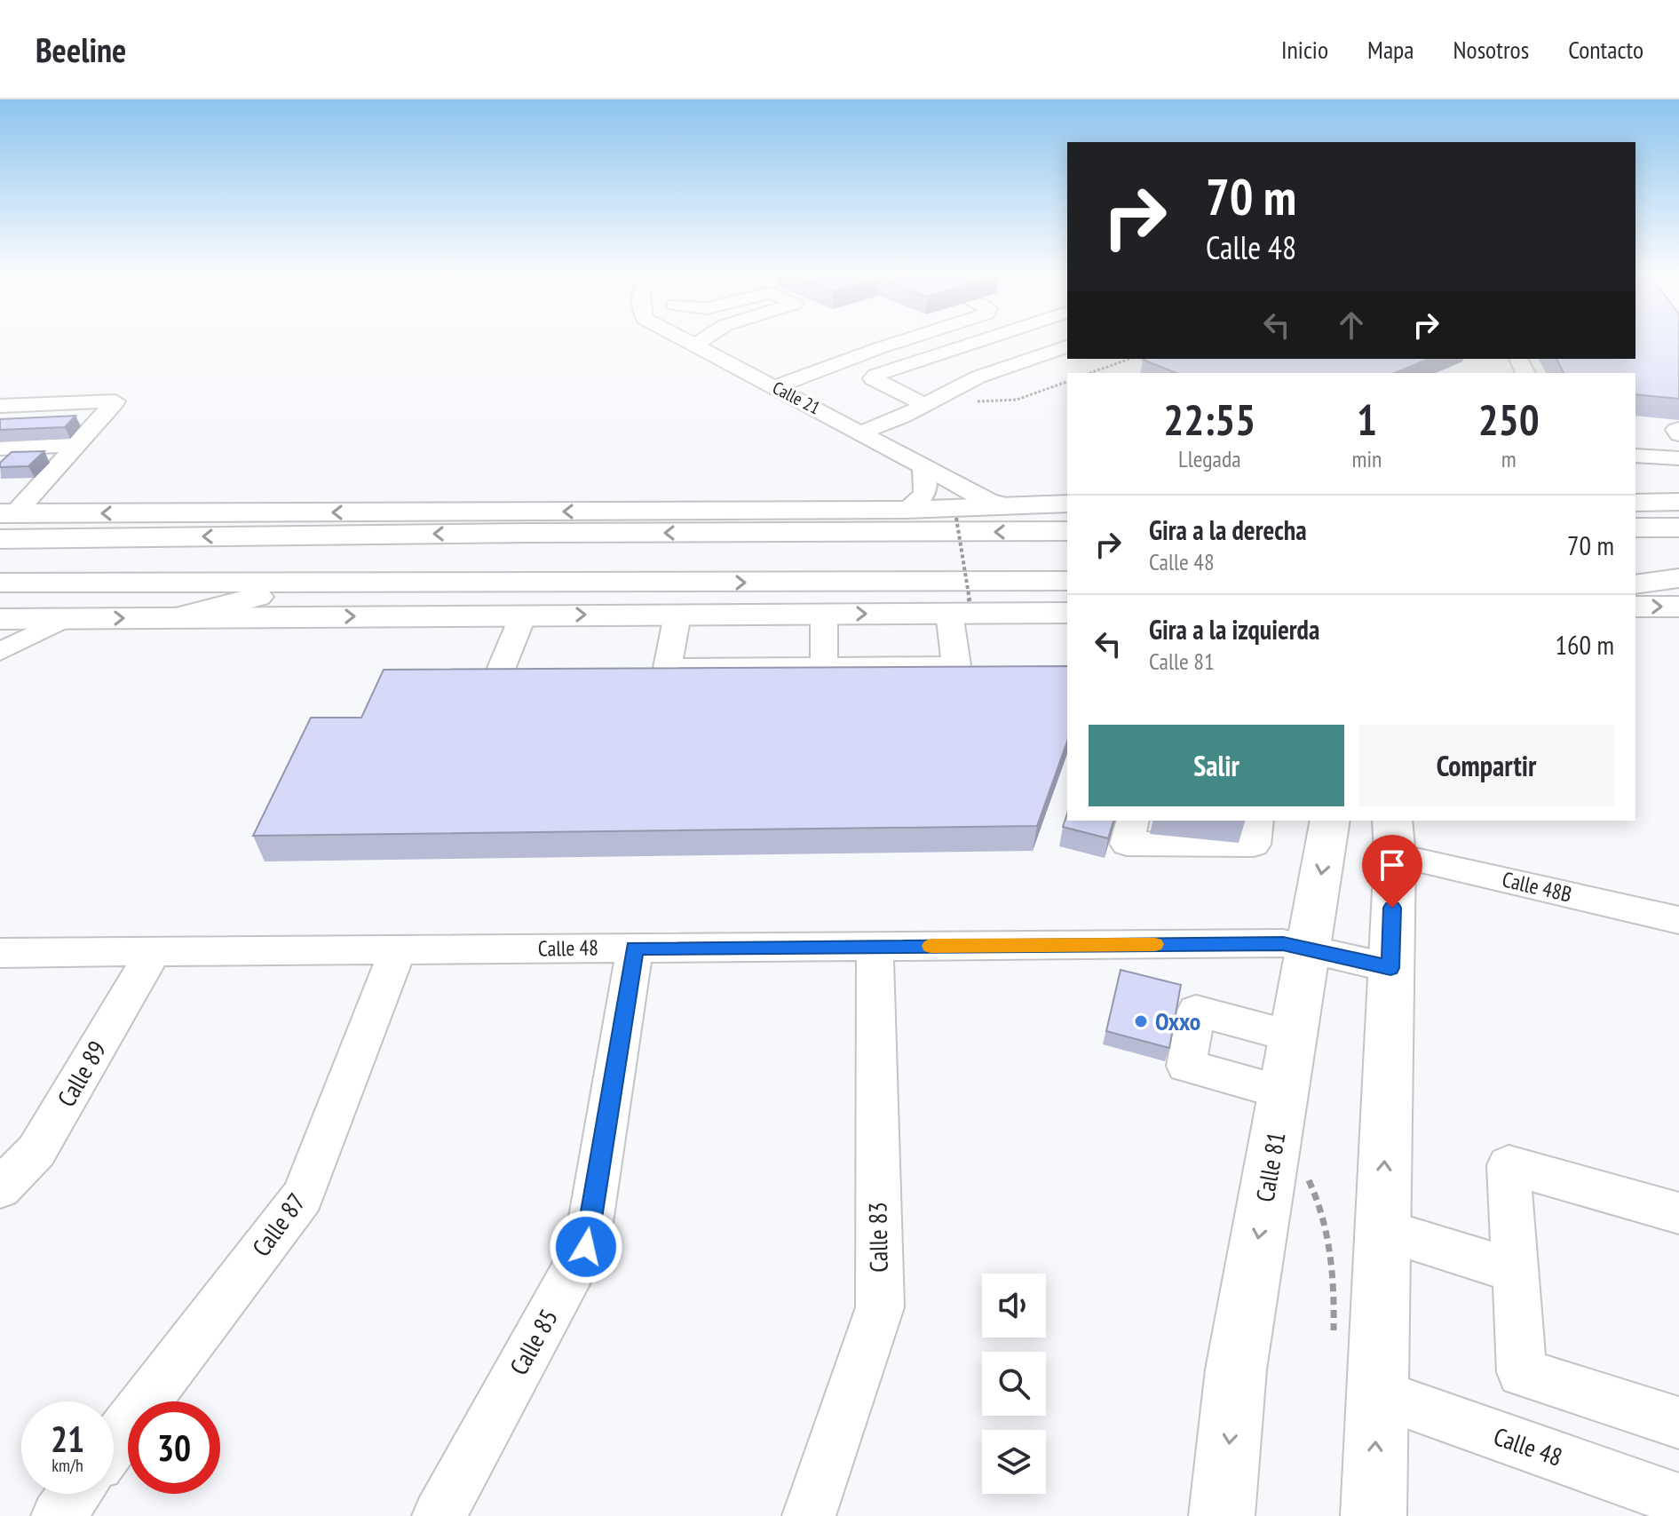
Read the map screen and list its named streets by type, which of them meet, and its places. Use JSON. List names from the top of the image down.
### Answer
{
  "streets": {
    "main road": ["Calle 81"],
    "street": [
      "Calle 21",
      "Calle 48B",
      "Calle 48",
      "Calle 89",
      "Calle 87",
      "Calle 83",
      "Calle 85"
    ]
  },
  "crossings": [
    ["Calle 48", "Calle 89"],
    ["Calle 48", "Calle 81"],
    ["Calle 48", "Calle 87"],
    ["Calle 48", "Calle 83"],
    ["Calle 48", "Calle 85"]
  ],
  "places": ["Oxxo"],
  "page": {
    "header": "Beeline",
    "nav": [
      "Inicio",
      "Mapa",
      "Nosotros",
      "Contacto"
    ],
    "turn": ["70 m", "Calle 48"],
    "eta": [
      "22:55",
      "Llegada",
      "1",
      "min",
      "250",
      "m"
    ],
    "list": [
      {
        "name": "Gira a la derecha",
        "note": "Calle 48",
        "value": "70 m"
      },
      {
        "name": "Gira a la izquierda",
        "note": "Calle 81",
        "value": "160 m"
      }
    ],
    "buttons": ["Salir", "Compartir"],
    "speed": "21 km/h",
    "limit": "30"
  }
}
